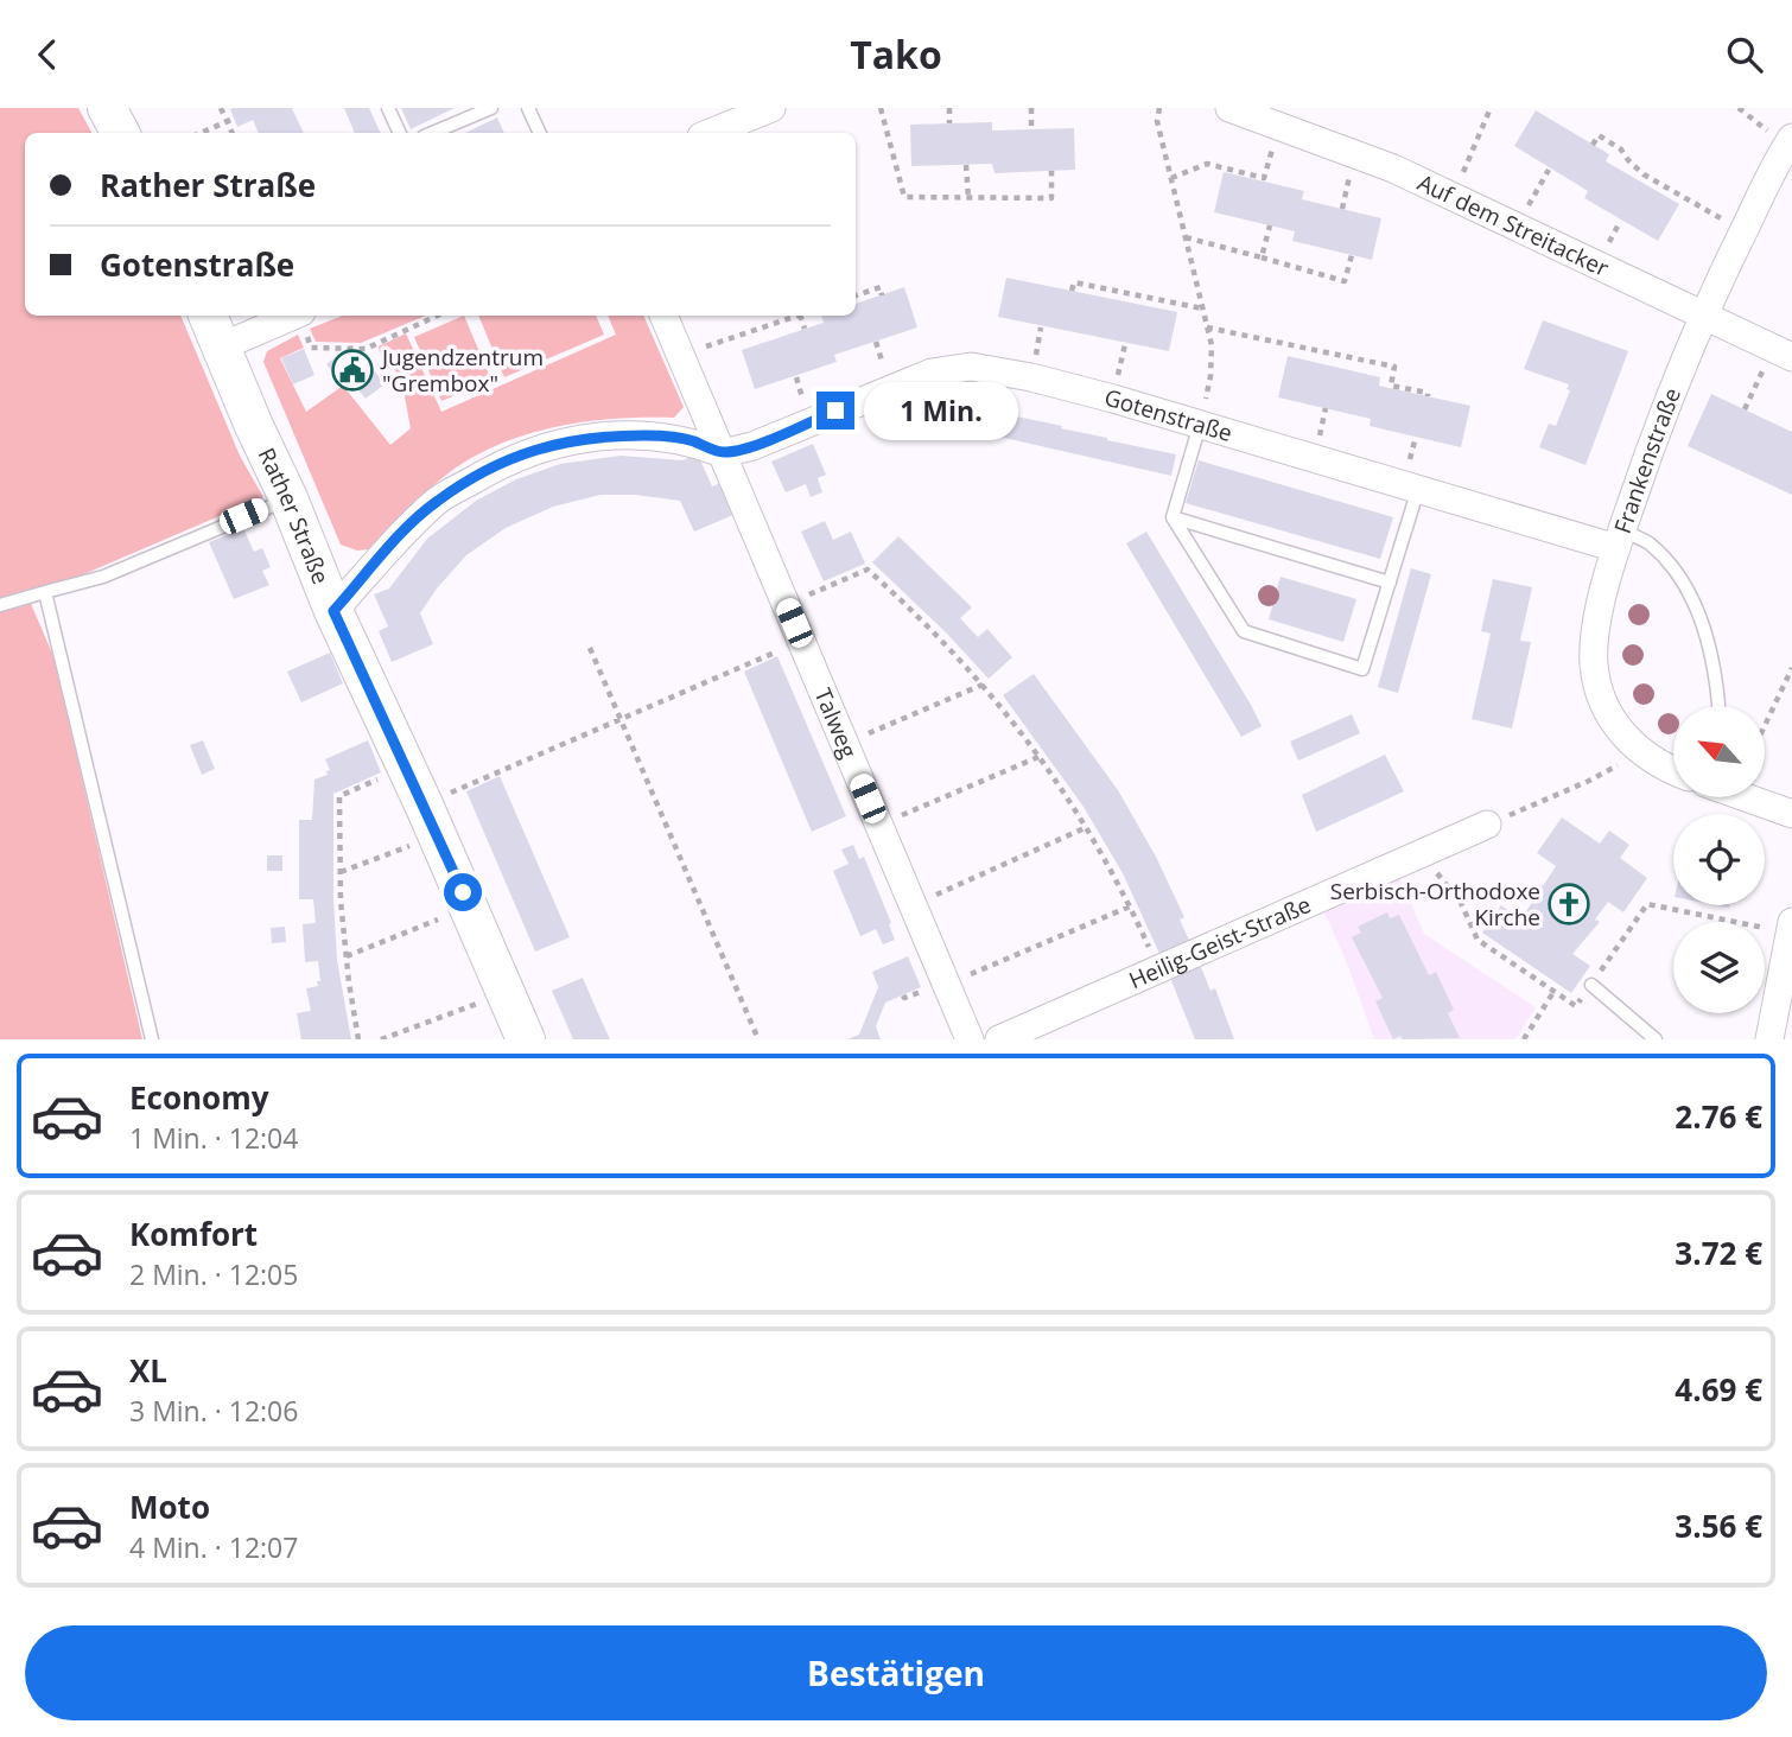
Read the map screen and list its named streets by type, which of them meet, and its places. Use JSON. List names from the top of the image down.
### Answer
{
  "streets": {
    "street": [
      "Auf dem Streitacker",
      "Gotenstraße",
      "Frankenstraße",
      "Rather Straße",
      "Talweg",
      "Heilig-Geist-Straße"
    ]
  },
  "crossings": [
    ["Auf dem Streitacker", "Frankenstraße"],
    ["Gotenstraße", "Frankenstraße"],
    ["Gotenstraße", "Talweg"]
  ],
  "places": {
    "public building": ["Jugendzentrum \"Grembox\""],
    "church": ["Serbisch-Orthodoxe Kirche"]
  },
  "north": "top left",
  "page": {
    "header": "Tako",
    "banner": ["Rather Straße", "Gotenstraße"],
    "bubble": "1 Min.",
    "list": [
      {
        "name": "Economy",
        "note": "1 Min. · 12:04",
        "value": "2.76 €"
      },
      {
        "name": "Komfort",
        "note": "2 Min. · 12:05",
        "value": "3.72 €"
      },
      {
        "name": "XL",
        "note": "3 Min. · 12:06",
        "value": "4.69 €"
      },
      {
        "name": "Moto",
        "note": "4 Min. · 12:07",
        "value": "3.56 €"
      }
    ],
    "buttons": "Bestätigen"
  }
}
